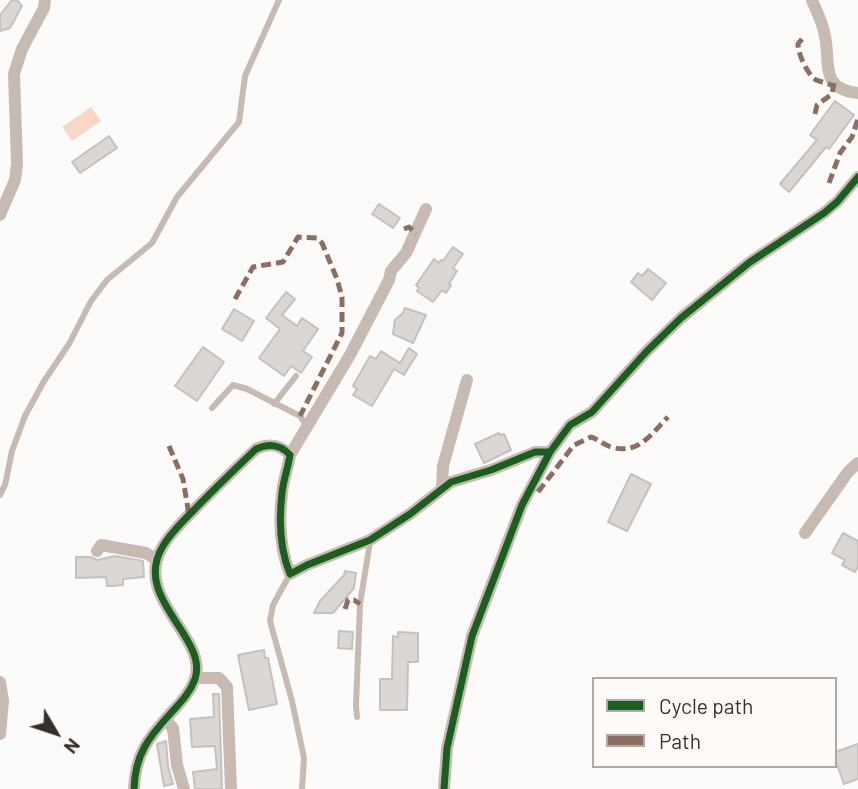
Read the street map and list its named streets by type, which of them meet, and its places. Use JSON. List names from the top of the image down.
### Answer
{
  "legend": ["Cycle path", "Path"],
  "north": "bottom right"
}
